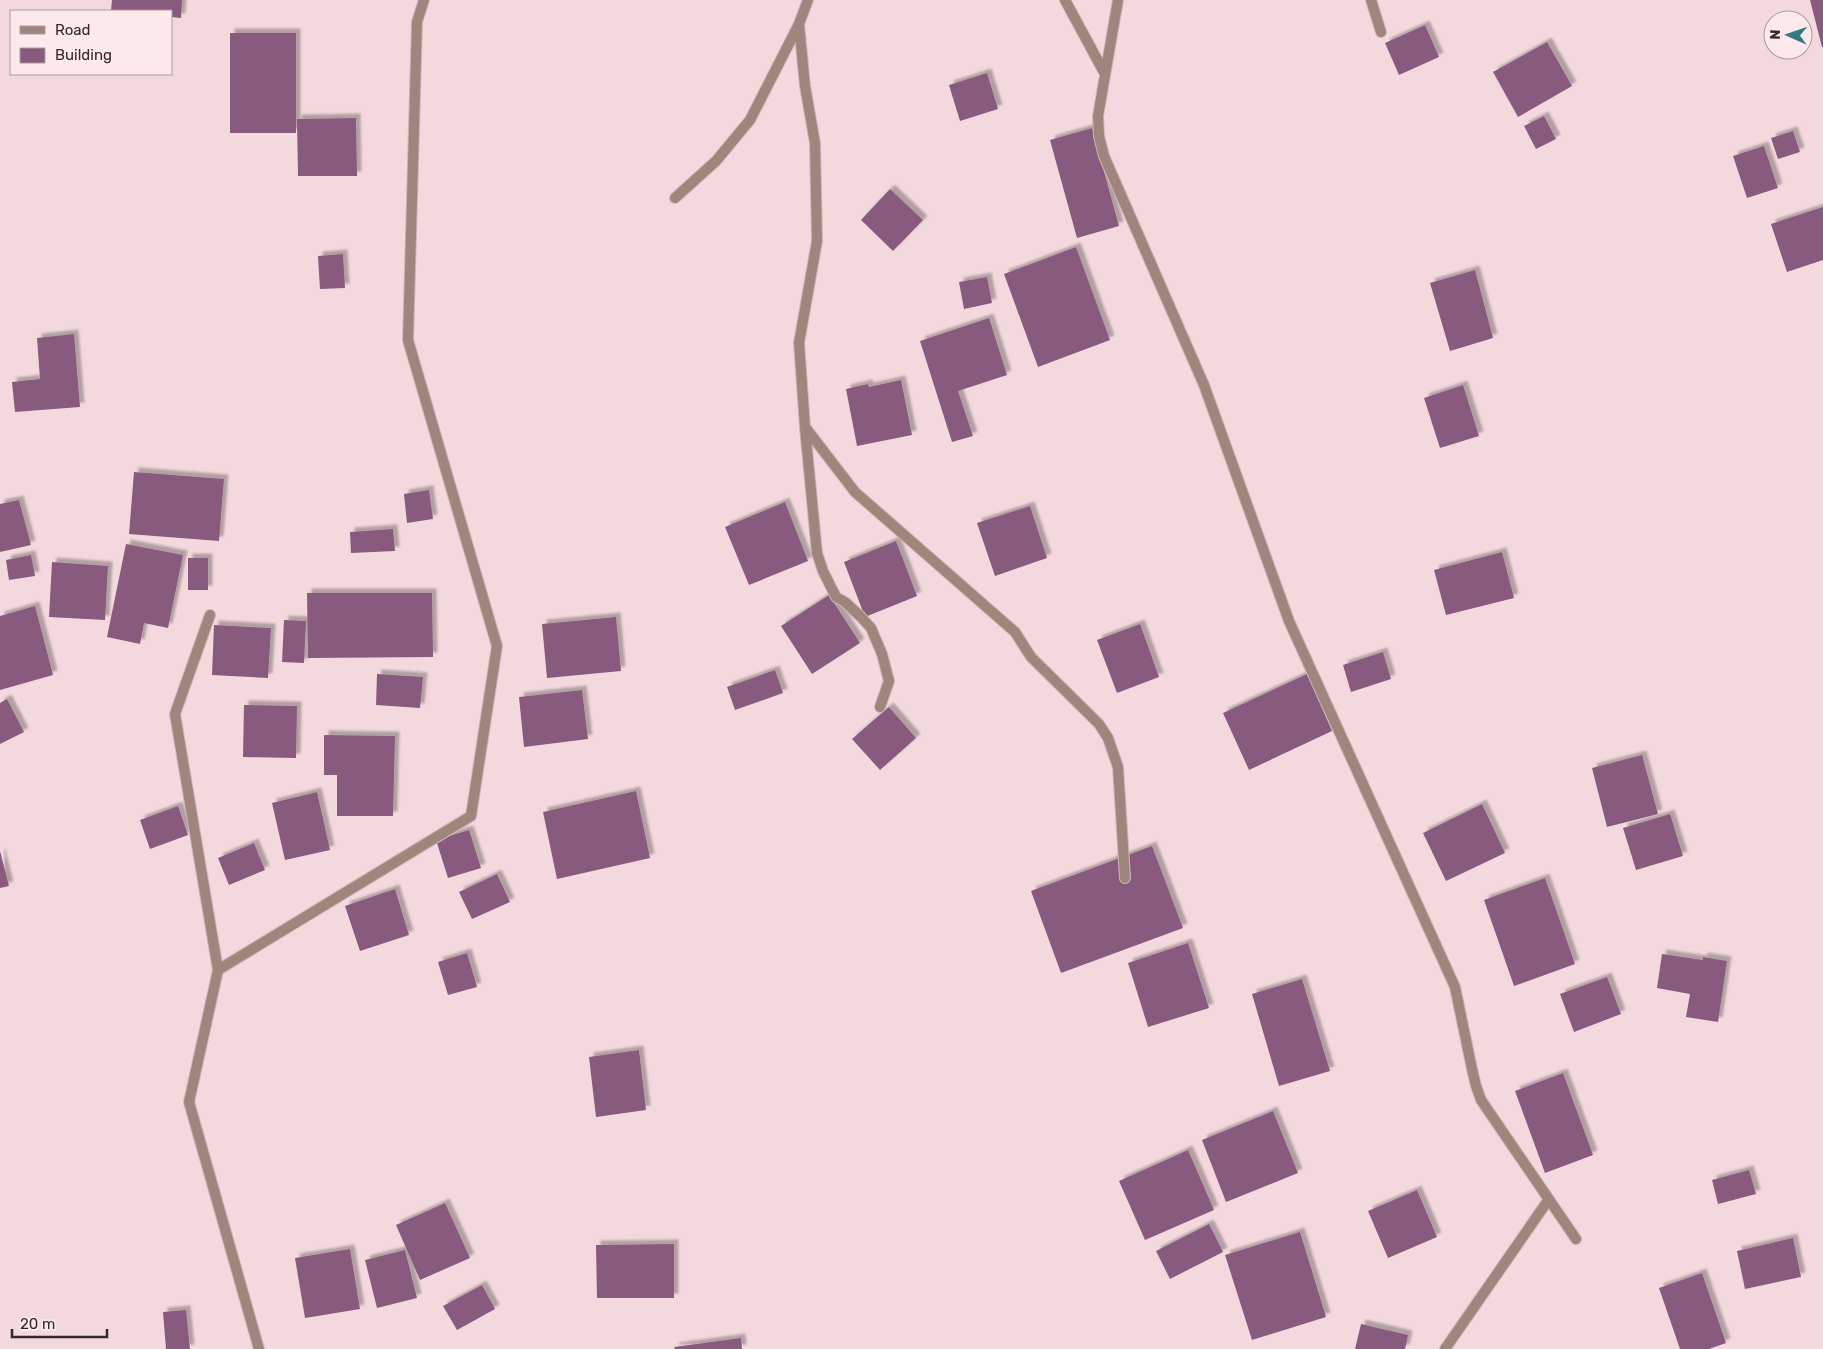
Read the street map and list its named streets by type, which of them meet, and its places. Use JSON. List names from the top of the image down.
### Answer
{
  "legend": ["Road", "Building"],
  "scale_bar": "20 m",
  "north": "left"
}
